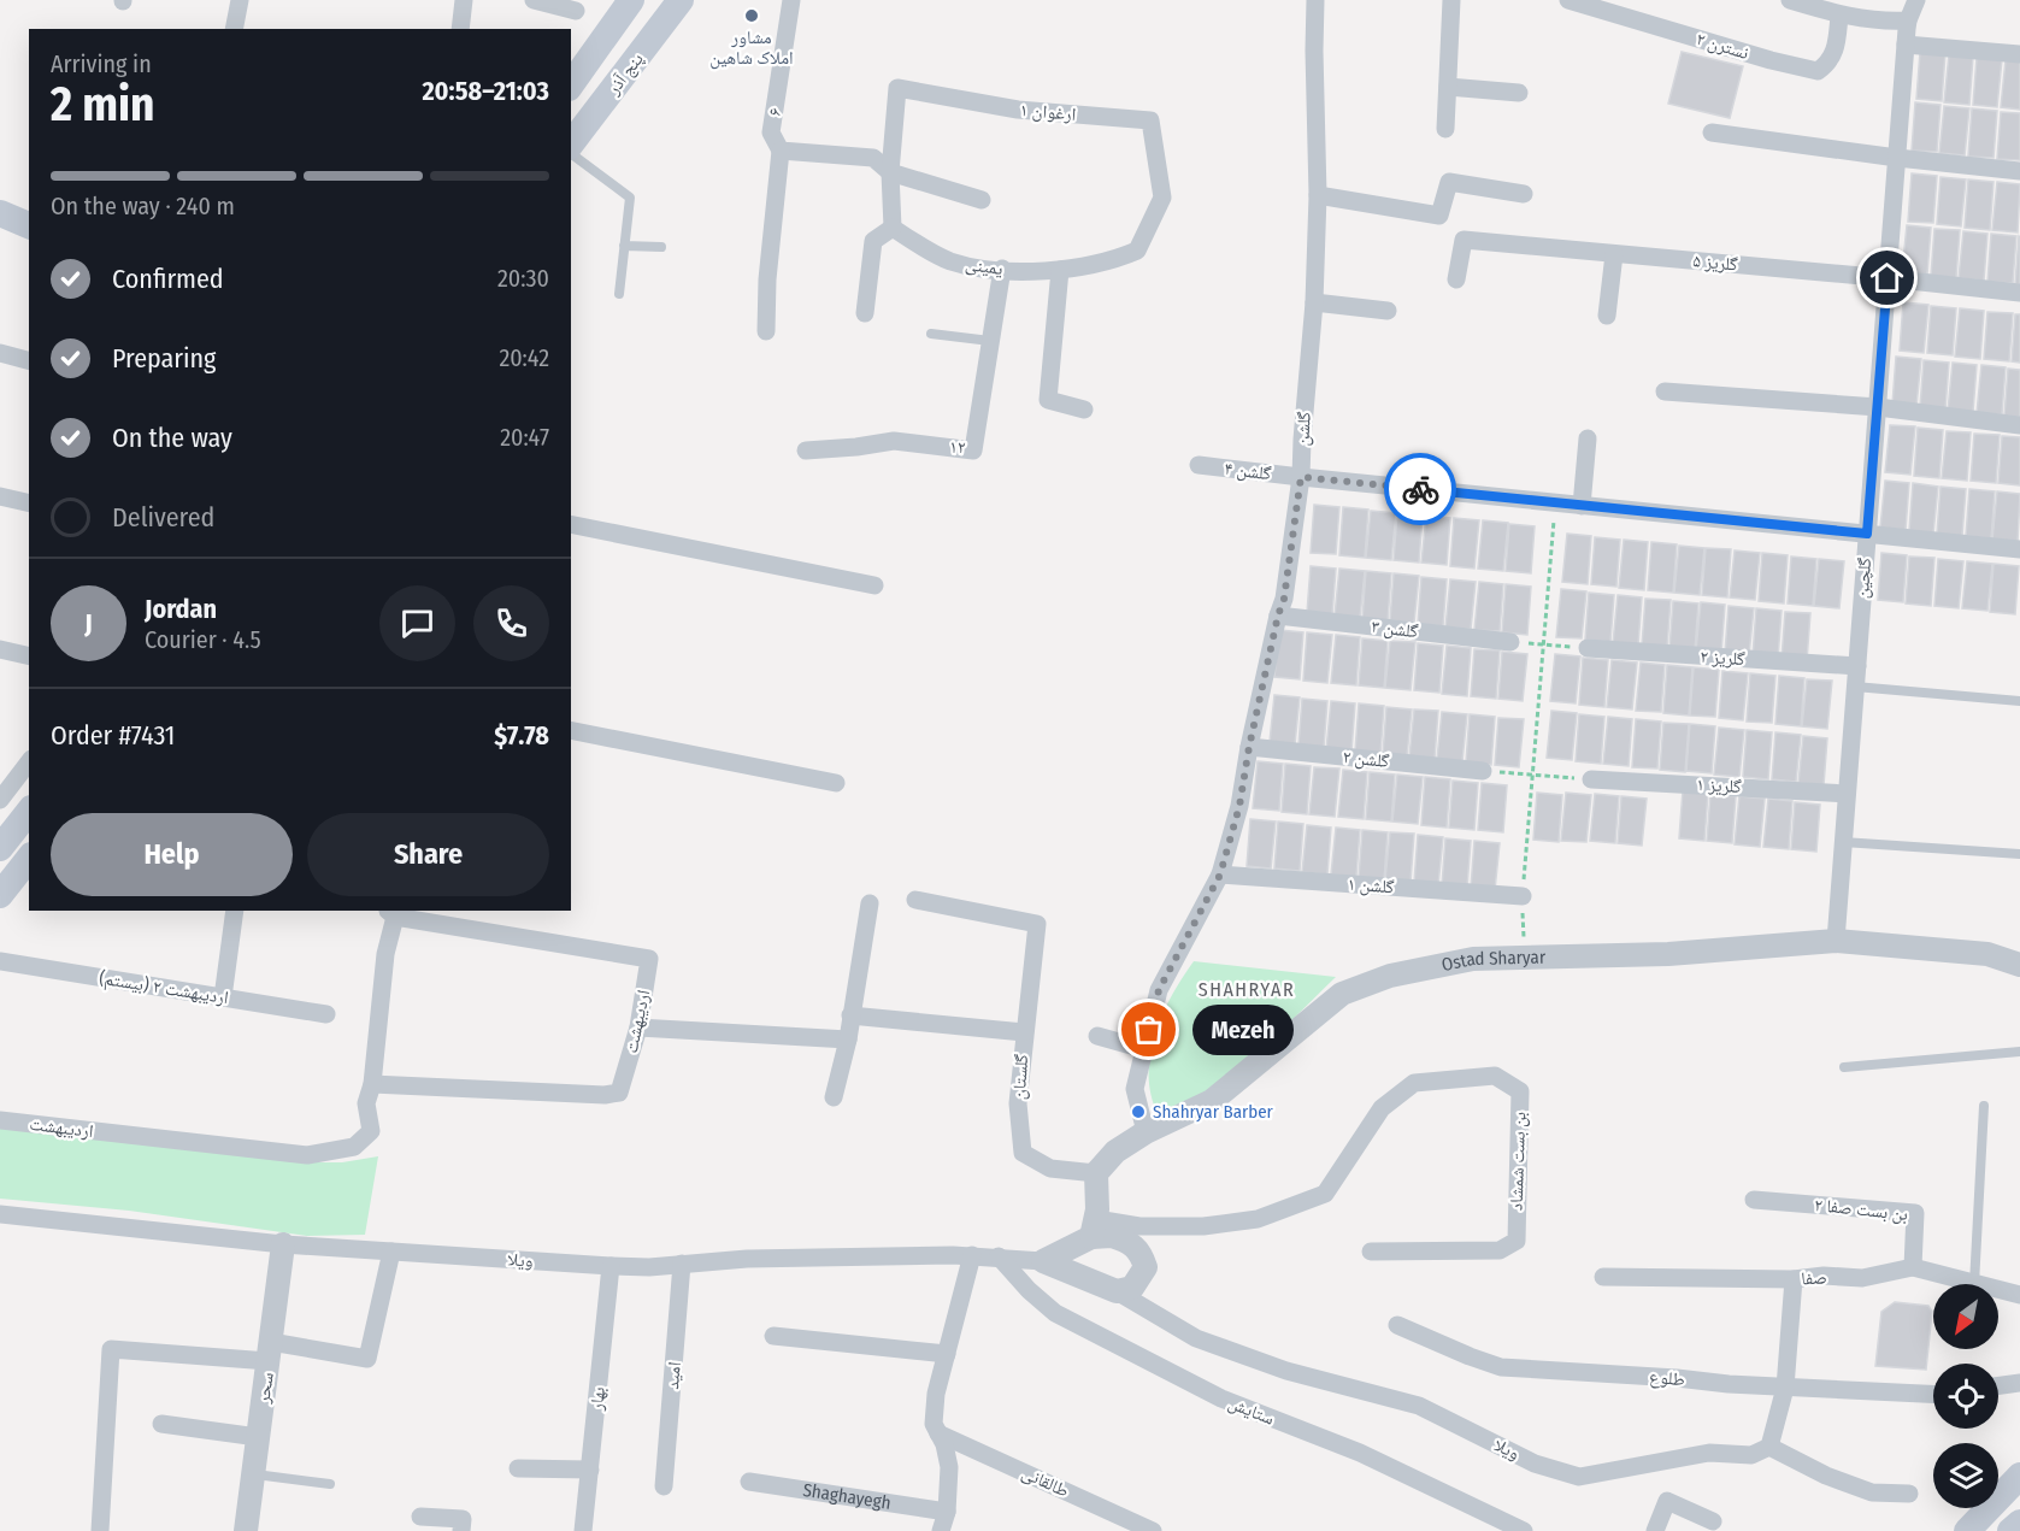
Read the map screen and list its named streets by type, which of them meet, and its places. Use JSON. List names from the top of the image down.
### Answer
{
  "streets": {
    "main road": ["پنج آذر"],
    "street": [
      "نسترن ۲",
      "۶",
      "ارغوان ۱",
      "گلریز ۵",
      "یمینی",
      "گلشن",
      "۱۲",
      "گلشن ۴",
      "گلچین",
      "گلشن ۳",
      "گلریز ۲",
      "گلشن ۲",
      "گلریز ۱",
      "گلشن ۱",
      "Ostad Sharyar",
      "اردیبهشت ۲ (بیستم)",
      "اردیبهشت",
      "گلستان",
      "بن بست شمشاد",
      "بن بست صفا ۲",
      "ویلا",
      "صفا",
      "امید",
      "طلوع",
      "سحر",
      "بهار",
      "ستایش",
      "طالقانی",
      "Shaghayegh"
    ]
  },
  "crossings": [
    ["ارغوان ۱", "یمینی"],
    ["گلریز ۵", "گلچین"],
    ["یمینی", "۱۲"],
    ["گلشن", "گلشن ۴"],
    ["گلشن", "گلشن ۳"],
    ["گلشن", "گلشن ۲"],
    ["گلشن", "گلشن ۱"],
    ["گلشن", "Ostad Sharyar"],
    ["گلشن ۴", "گلچین"],
    ["گلچین", "گلریز ۲"],
    ["گلچین", "گلریز ۱"],
    ["گلچین", "Ostad Sharyar"],
    ["Ostad Sharyar", "گلستان"],
    ["بن بست صفا ۲", "صفا"],
    ["ویلا", "امید"],
    ["ویلا", "سحر"],
    ["ویلا", "بهار"],
    ["ویلا", "ستایش"]
  ],
  "districts": ["SHAHRYAR"],
  "places": ["مشاور املاک شاهین", "Mezeh", "Shahryar Barber"],
  "north": "bottom left",
  "page": {
    "heading": ["2 min", "Arriving in", "20:58–21:03"],
    "panel": [
      "Jordan",
      "Courier · 4.5",
      "Order #7431",
      "$7.78"
    ],
    "bar": "On the way · 240 m",
    "list": [
      ["Confirmed", "20:30"],
      ["Preparing", "20:42"],
      ["On the way", "20:47"],
      "Delivered"
    ],
    "round": "J",
    "buttons": ["Help", "Share"],
    "bubble": "Mezeh"
  }
}
